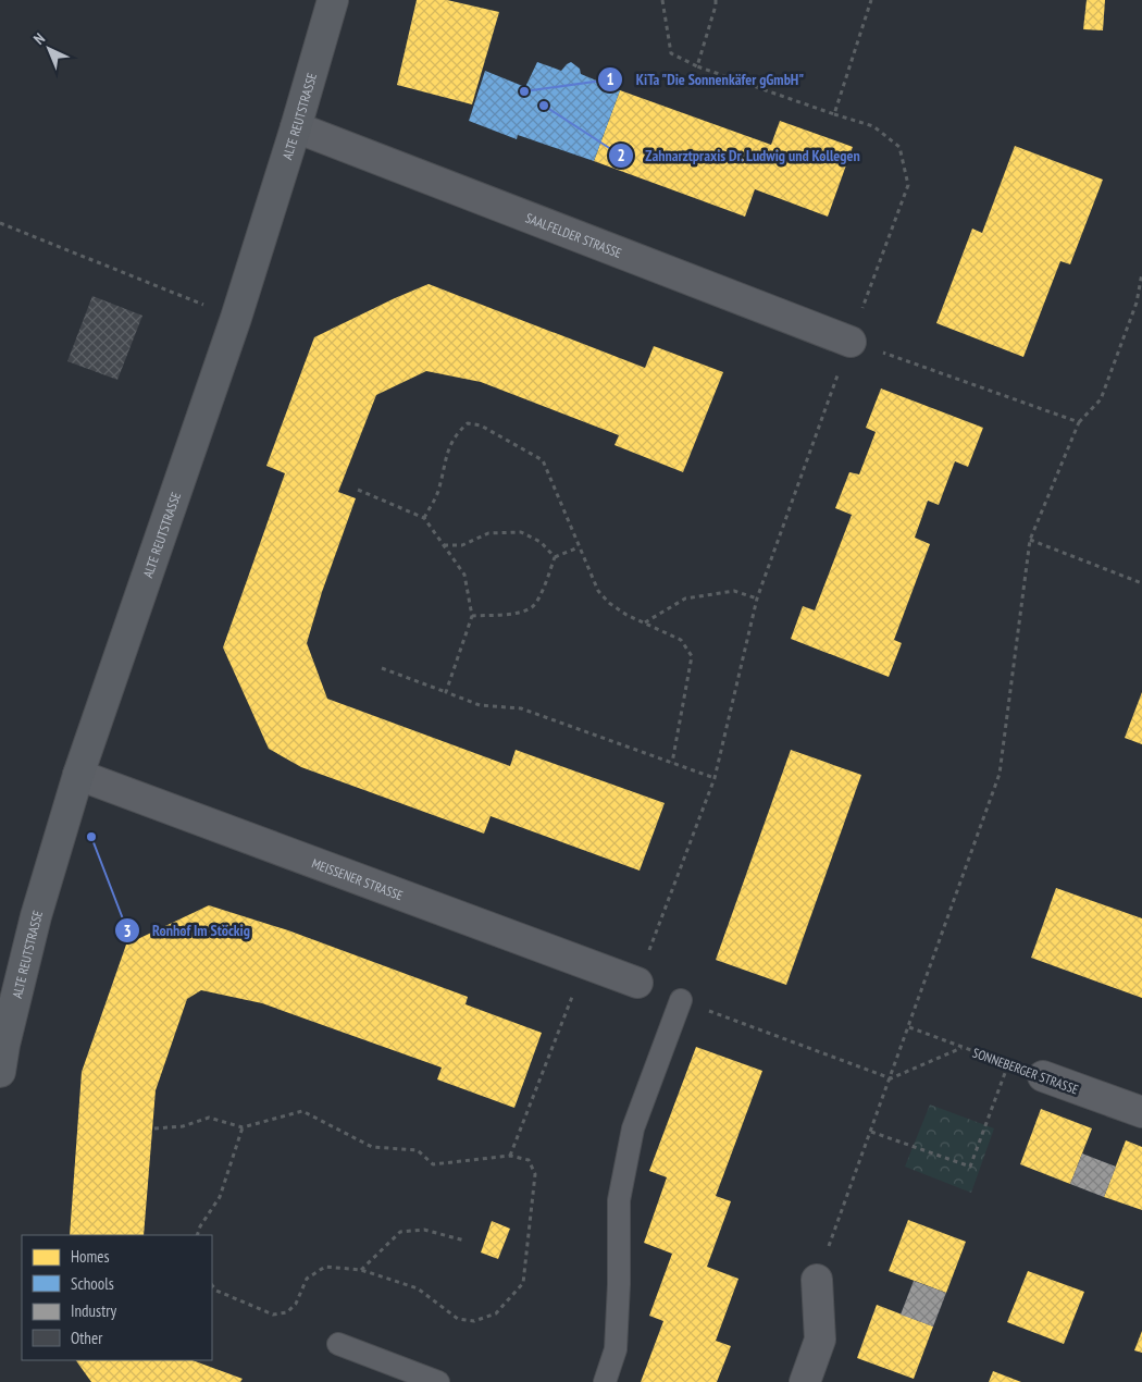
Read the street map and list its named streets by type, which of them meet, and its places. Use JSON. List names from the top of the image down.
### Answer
{
  "streets": {
    "main road": ["ALTE REUTSTRASSE"],
    "street": ["SAALFELDER STRASSE", "MEISSENER STRASSE", "SONNEBERGER STRASSE"]
  },
  "crossings": [
    ["ALTE REUTSTRASSE", "SAALFELDER STRASSE"],
    ["ALTE REUTSTRASSE", "MEISSENER STRASSE"]
  ],
  "places": ["KiTa \"Die Sonnenkäfer gGmbH\"", "Zahnarztpraxis Dr. Ludwig und Kollegen", "Ronhof Im Stöckig"],
  "legend": [
    "Homes",
    "Schools",
    "Industry",
    "Other"
  ],
  "north": "top left"
}
